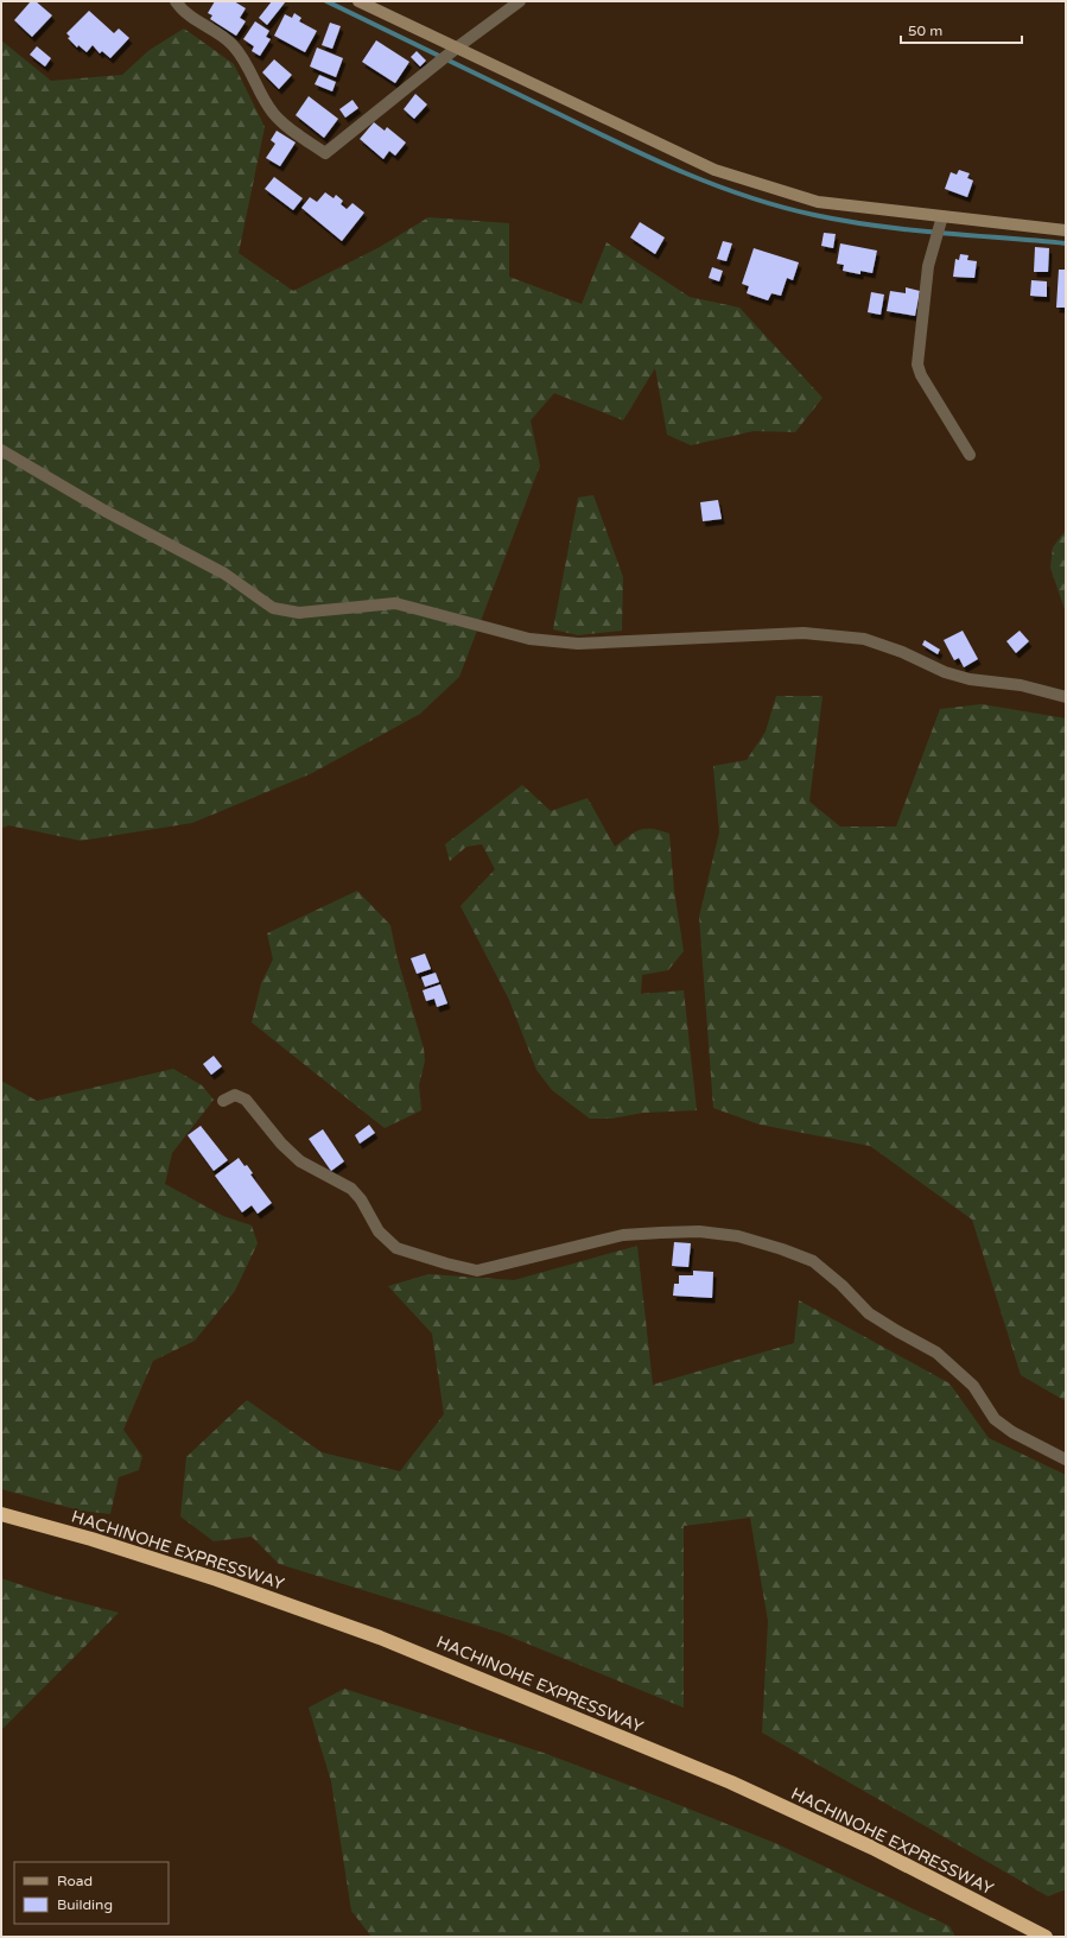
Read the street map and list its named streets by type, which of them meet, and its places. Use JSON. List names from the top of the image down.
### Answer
{
  "streets": {
    "highway": ["HACHINOHE EXPRESSWAY"]
  },
  "legend": ["Road", "Building"],
  "scale_bar": "50 m"
}
